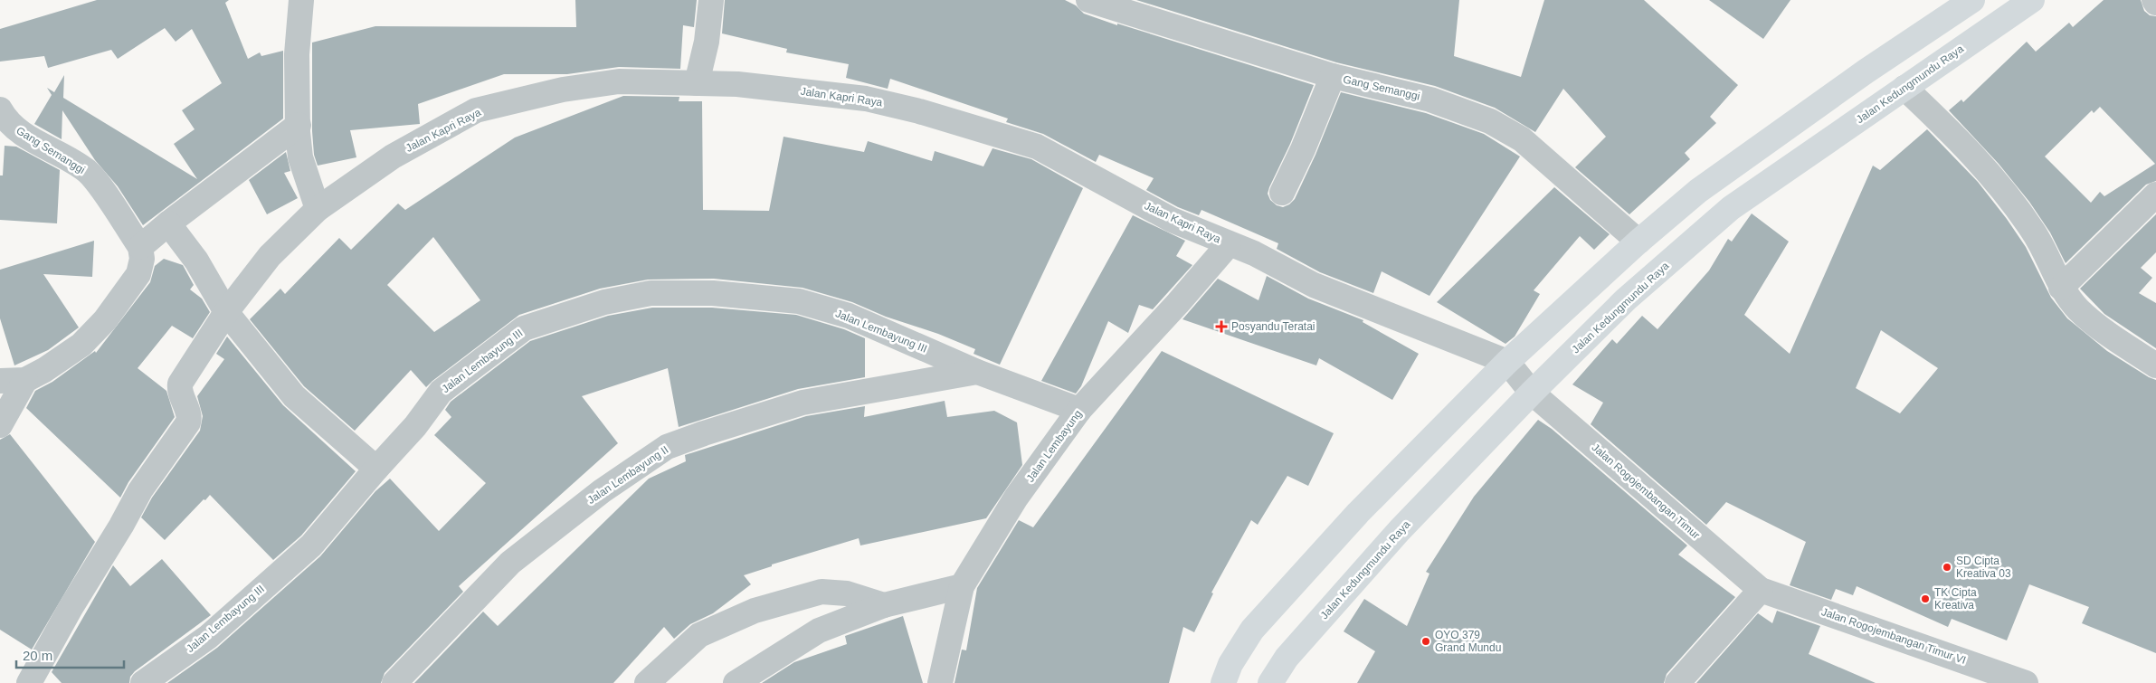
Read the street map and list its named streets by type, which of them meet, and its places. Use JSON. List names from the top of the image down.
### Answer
{
  "streets": {
    "main road": ["Jalan Kedungmundu Raya"],
    "street": [
      "Gang Semanggi",
      "Jalan Kapri Raya",
      "Jalan Lembayung III",
      "Jalan Lembayung",
      "Jalan Lembayung II",
      "Jalan Rogojembangan Timur",
      "Jalan Rogojembangan Timur VI"
    ]
  },
  "crossings": [
    ["Jalan Kedungmundu Raya", "Jalan Rogojembangan Timur"],
    ["Jalan Kapri Raya", "Jalan Lembayung"],
    ["Jalan Kapri Raya", "Jalan Rogojembangan Timur"],
    ["Jalan Lembayung III", "Jalan Lembayung"],
    ["Jalan Lembayung III", "Jalan Lembayung II"],
    ["Jalan Rogojembangan Timur", "Jalan Rogojembangan Timur VI"]
  ],
  "places": {
    "health": ["Posyandu Teratai"],
    "other": ["SD Cipta Kreativa 03", "TK Cipta Kreativa", "OYO 379 Grand Mundu"]
  },
  "scale_bar": "20 m"
}
